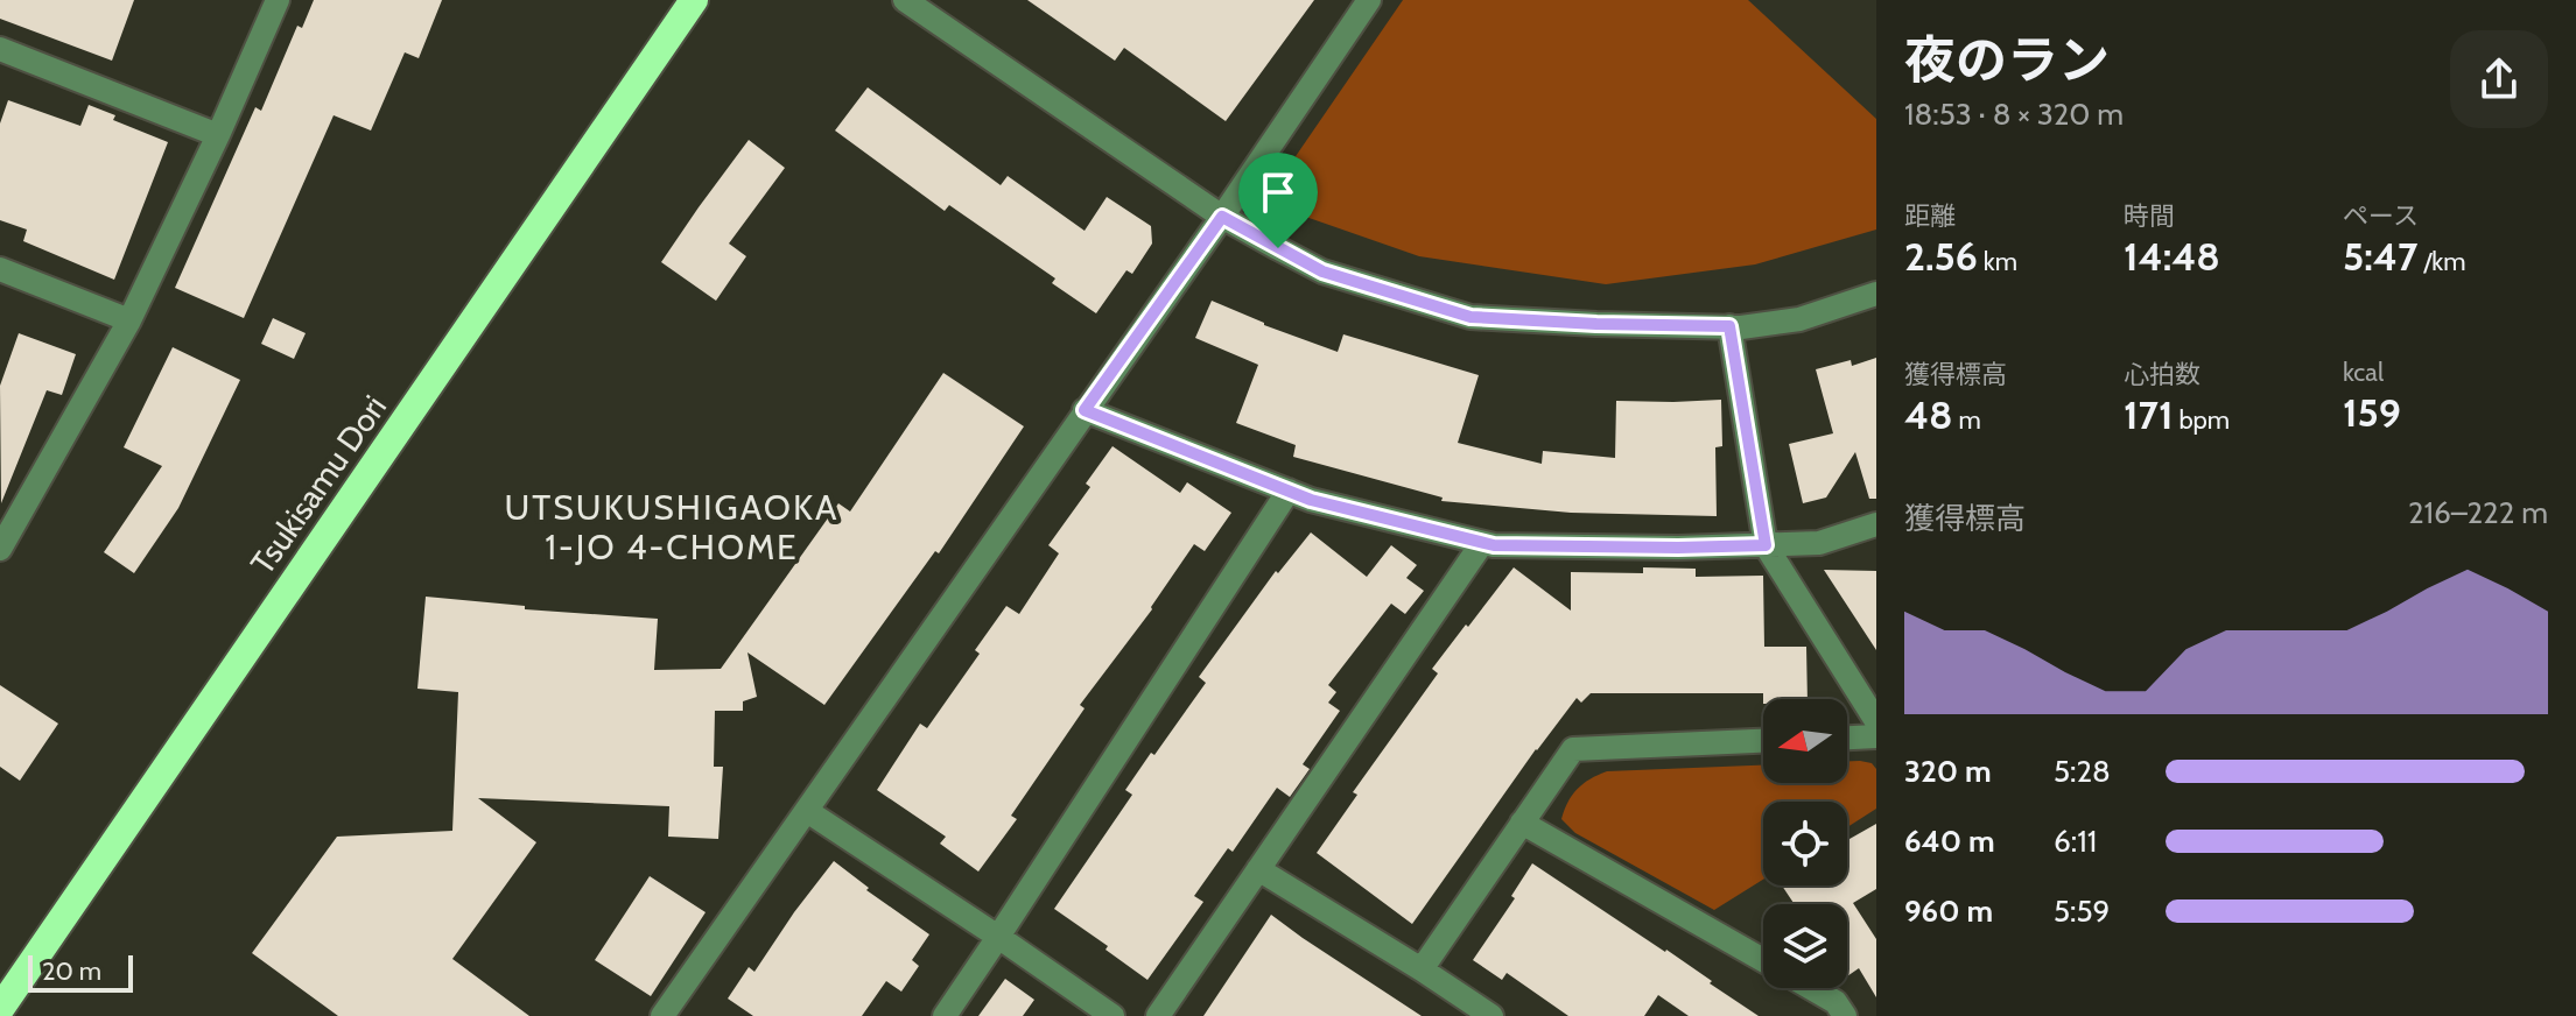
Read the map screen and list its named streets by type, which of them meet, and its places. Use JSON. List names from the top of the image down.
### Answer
{
  "streets": {
    "highway": ["Tsukisamu Dori"]
  },
  "districts": ["UTSUKUSHIGAOKA 1-JO 4-CHOME"],
  "scale_bar": "20 m",
  "north": "left",
  "page": {
    "heading": ["夜のラン", "18:53 · 8 × 320 m"],
    "stats": [
      ["距離", "2.56 km"],
      ["時間", "14:48"],
      ["ペース", "5:47 /km"],
      ["獲得標高", "48 m"],
      ["心拍数", "171 bpm"],
      ["kcal", "159"]
    ],
    "chart": ["獲得標高", "216–222 m"],
    "list": [
      {
        "name": "320 m",
        "note": "5:28"
      },
      {
        "name": "640 m",
        "note": "6:11"
      },
      {
        "name": "960 m",
        "note": "5:59"
      }
    ],
    "scale": "20 m"
  }
}
